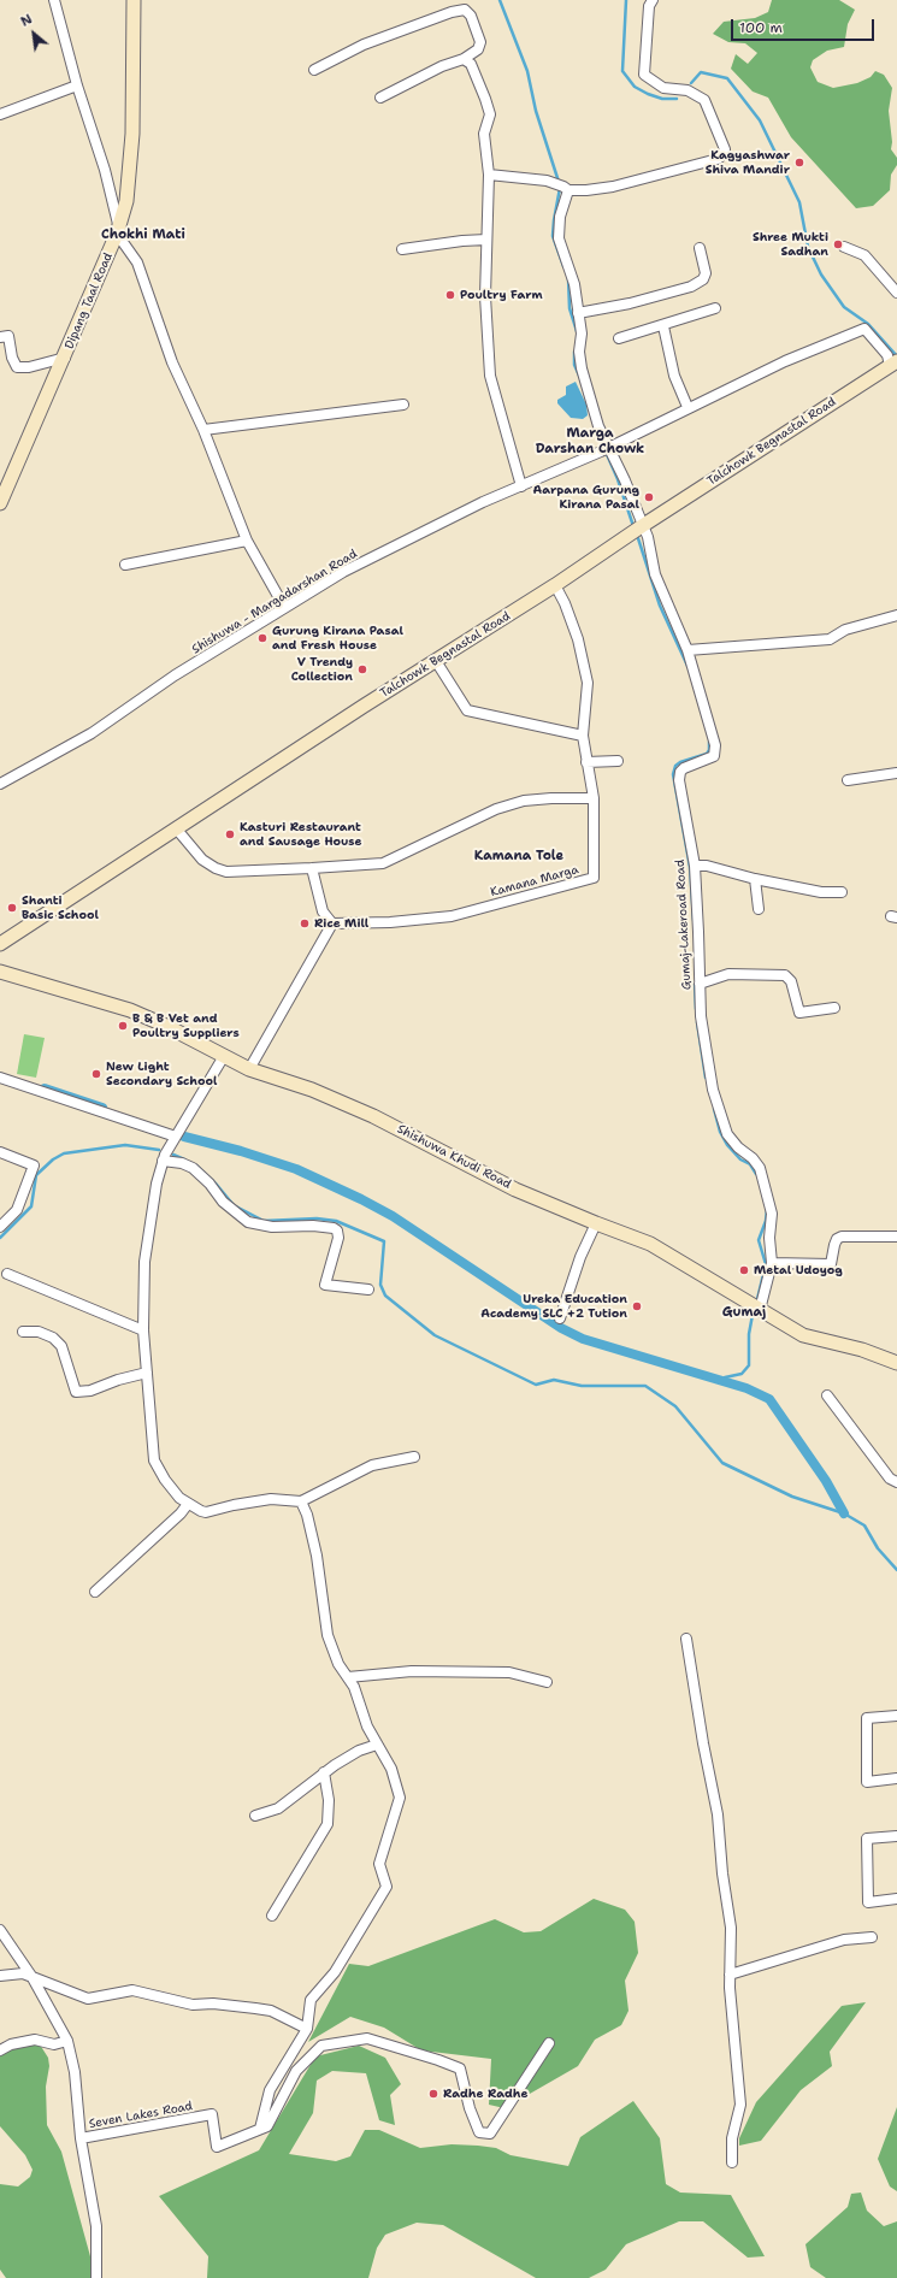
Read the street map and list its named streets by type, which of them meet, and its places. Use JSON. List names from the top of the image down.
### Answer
{
  "streets": {
    "main road": ["Dipang Taal Road", "Talchowk Begnastal Road", "Shishuwa Khudi Road"],
    "street": [
      "Shishuwa - Margadarshan Road",
      "Kamana Marga",
      "Gumaj-Lakeroad Road",
      "Seven Lakes Road"
    ]
  },
  "crossings": [
    ["Talchowk Begnastal Road", "Shishuwa - Margadarshan Road"],
    ["Talchowk Begnastal Road", "Kamana Marga"],
    ["Talchowk Begnastal Road", "Gumaj-Lakeroad Road"],
    ["Shishuwa - Margadarshan Road", "Gumaj-Lakeroad Road"],
    ["Gumaj-Lakeroad Road", "Shishuwa Khudi Road"]
  ],
  "districts": [
    "Chokhi Mati",
    "Marga Darshan Chowk",
    "Kamana Tole",
    "Gumaj"
  ],
  "places": [
    "Kagyashwar Shiva Mandir",
    "Shree Mukti Sadhan",
    "Poultry Farm",
    "Aarpana Gurung Kirana Pasal",
    "Gurung Kirana Pasal and Fresh House",
    "V Trendy Collection",
    "Kasturi Restaurant and Sausage House",
    "Shanti Basic School",
    "Rice Mill",
    "B & B Vet and Poultry Suppliers",
    "New Light Secondary School",
    "Metal Udoyog",
    "Ureka Education Academy SLC +2 Tution",
    "Radhe Radhe"
  ],
  "scale_bar": "100 m",
  "north": "top left"
}
